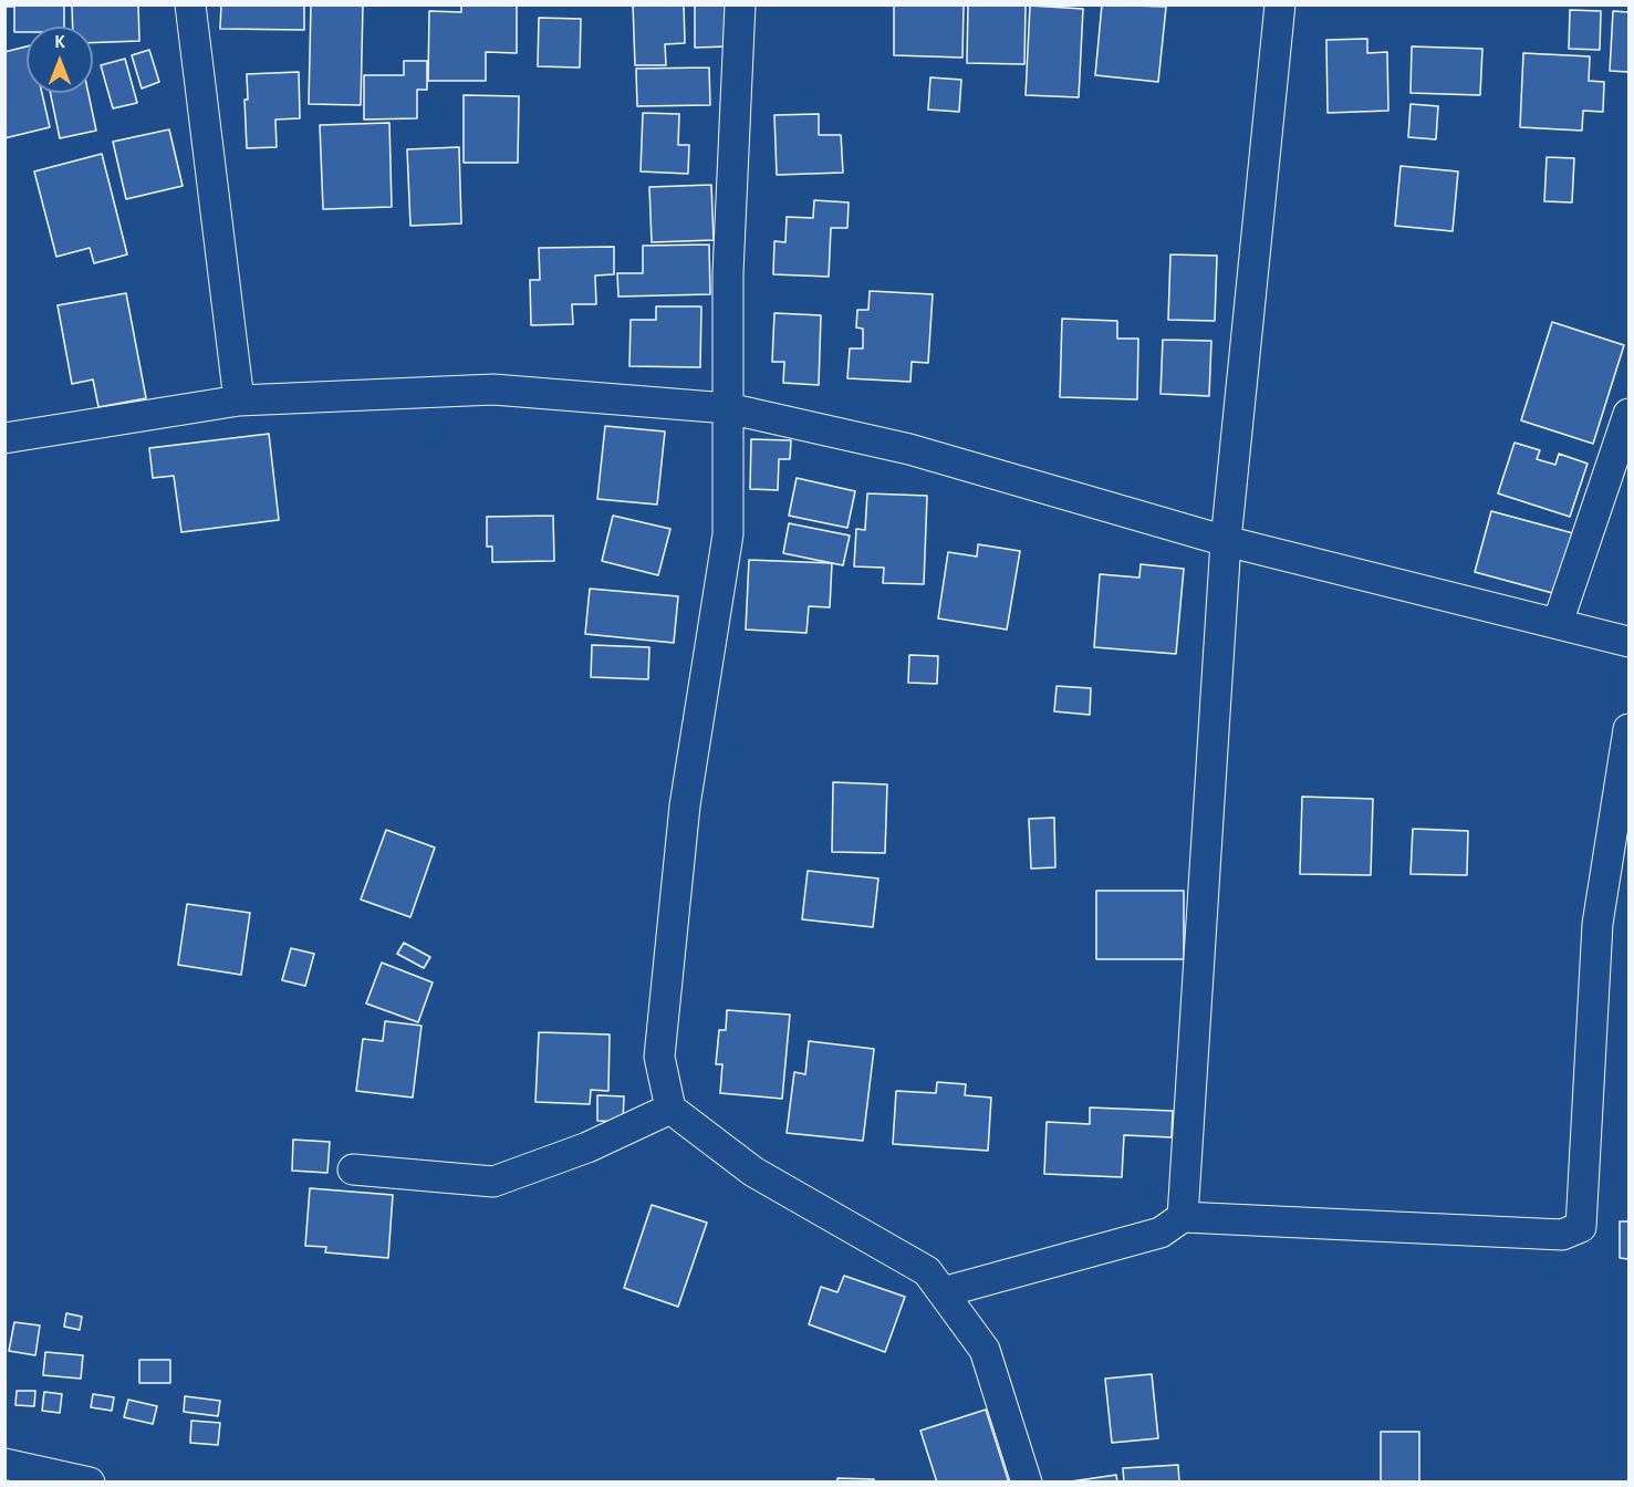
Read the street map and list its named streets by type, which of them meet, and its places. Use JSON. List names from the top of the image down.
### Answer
{
  "north": "top"
}
